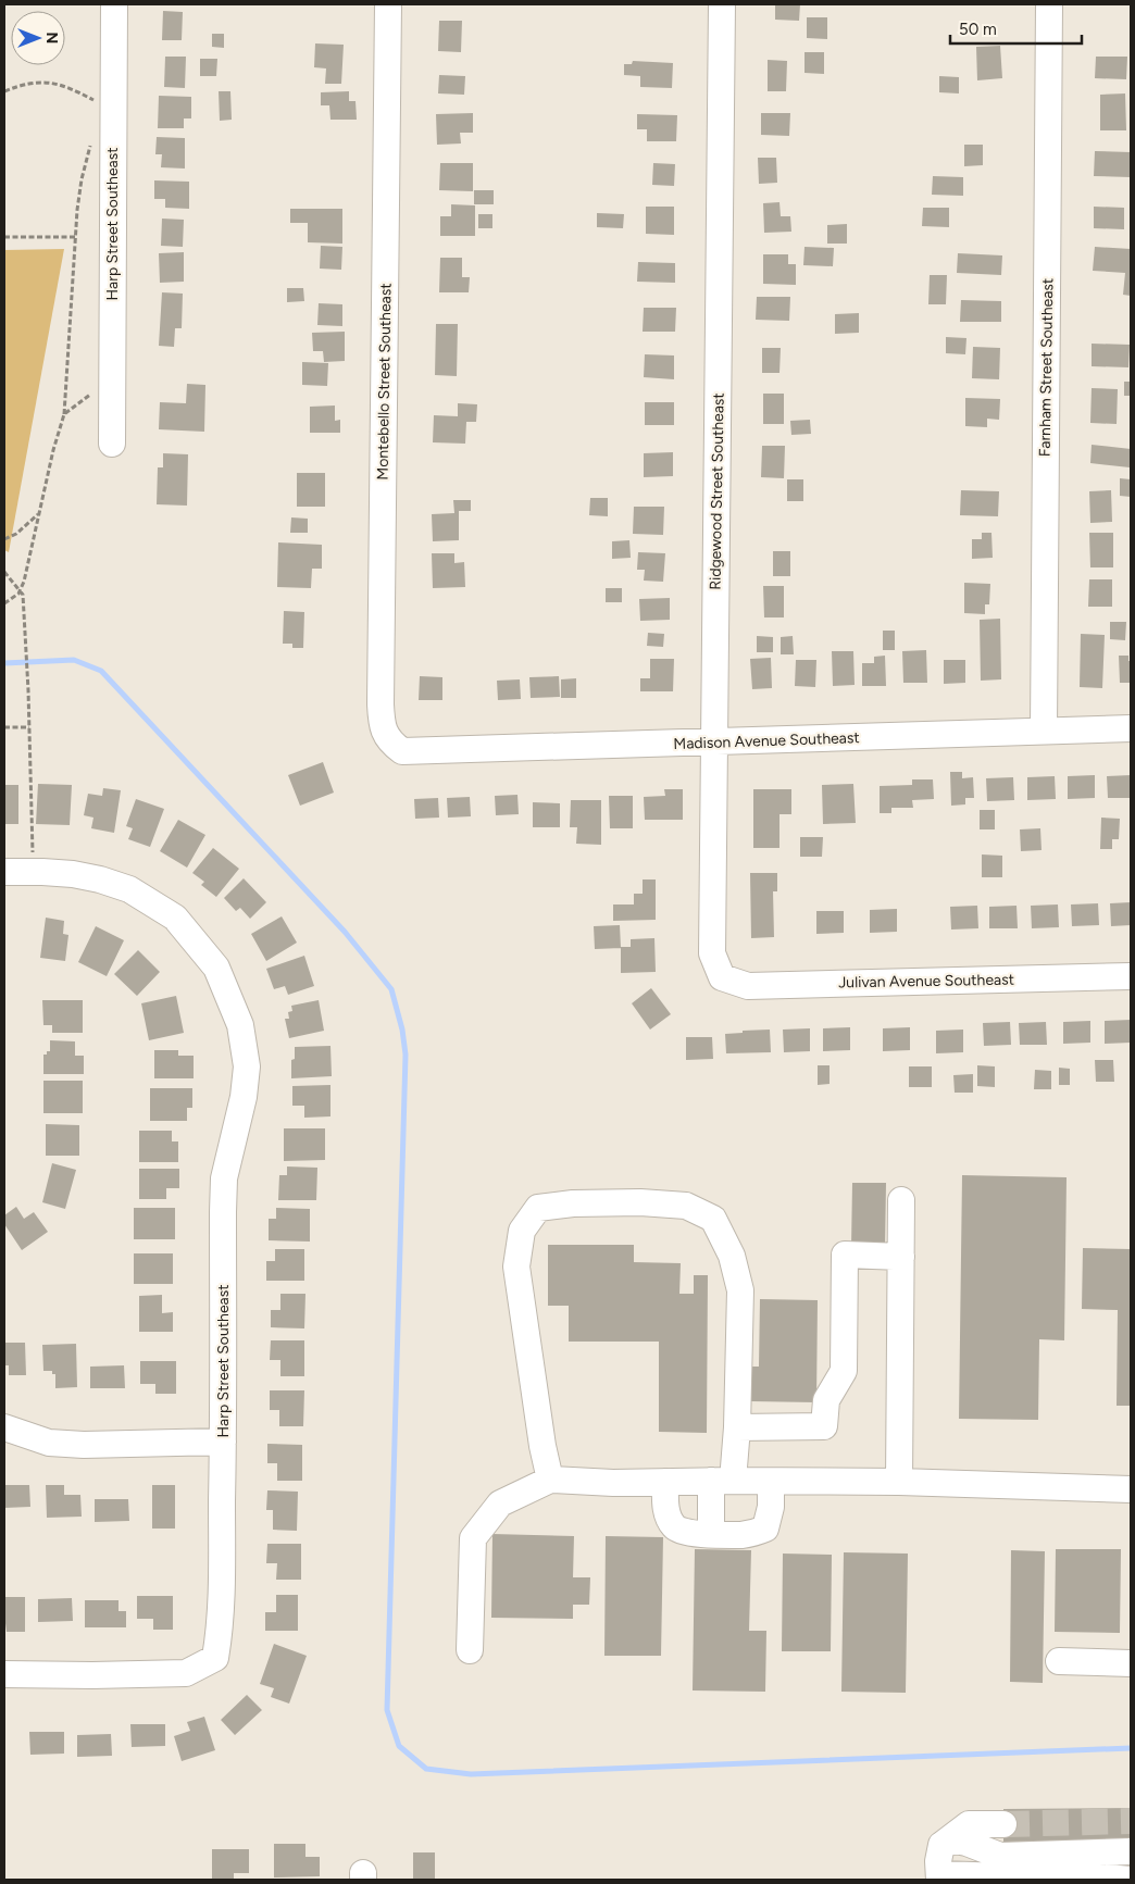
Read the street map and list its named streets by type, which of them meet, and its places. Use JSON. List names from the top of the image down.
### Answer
{
  "streets": {
    "street": [
      "Harp Street Southeast",
      "Farnham Street Southeast",
      "Montebello Street Southeast",
      "Ridgewood Street Southeast",
      "Madison Avenue Southeast",
      "Julivan Avenue Southeast"
    ]
  },
  "crossings": [
    ["Farnham Street Southeast", "Madison Avenue Southeast"],
    ["Montebello Street Southeast", "Madison Avenue Southeast"],
    ["Ridgewood Street Southeast", "Madison Avenue Southeast"],
    ["Ridgewood Street Southeast", "Julivan Avenue Southeast"]
  ],
  "scale_bar": "50 m",
  "north": "right"
}
